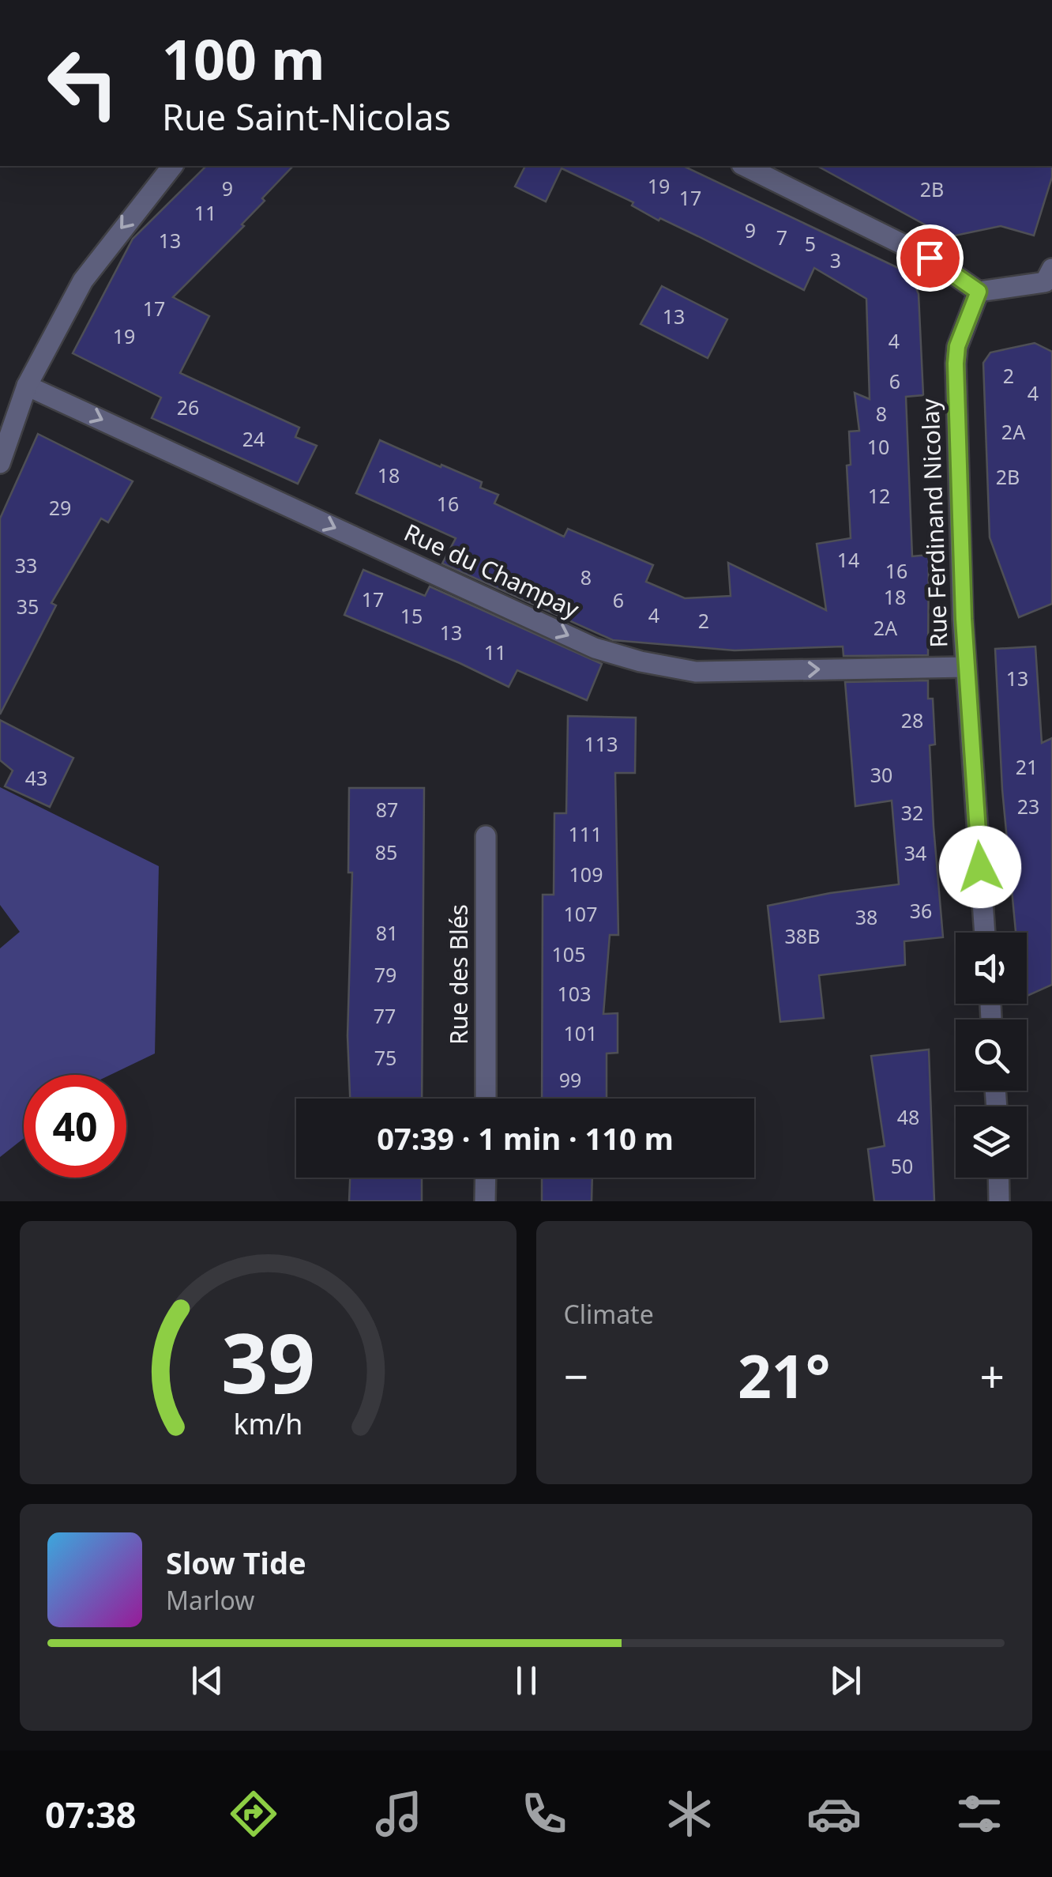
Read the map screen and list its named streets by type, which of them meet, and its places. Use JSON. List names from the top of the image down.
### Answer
{
  "streets": {
    "street": ["Rue Ferdinand Nicolay", "Rue du Champay", "Rue des Blés"]
  },
  "crossings": [
    ["Rue Ferdinand Nicolay", "Rue du Champay"]
  ],
  "one_way": ["Rue du Champay"],
  "house_numbers": [
    "19",
    "9",
    "2B",
    "17",
    "11",
    "9",
    "7",
    "13",
    "5",
    "3",
    "17",
    "13",
    "19",
    "4",
    "2",
    "6",
    "4",
    "26",
    "8",
    "2A",
    "24",
    "10",
    "18",
    "2B",
    "12",
    "16",
    "29",
    "14",
    "33",
    "16",
    "8",
    "18",
    "17",
    "6",
    "35",
    "4",
    "15",
    "2",
    "2A",
    "13",
    "11",
    "13",
    "28",
    "113",
    "21",
    "30",
    "43",
    "23",
    "87",
    "32",
    "111",
    "85",
    "34",
    "109",
    "36",
    "107",
    "38",
    "81",
    "38B",
    "105",
    "79",
    "103",
    "77",
    "101",
    "75",
    "99",
    "48",
    "50"
  ],
  "page": {
    "turn": ["100 m", "Rue Saint-Nicolas"],
    "limit": "40",
    "trip": "07:39 · 1 min · 110 m",
    "tile": "Climate",
    "heat": ["−", "21°", "+"],
    "song": ["Slow Tide", "Marlow"],
    "tabs": "07:38",
    "gauge": ["39", "km/h"]
  }
}
